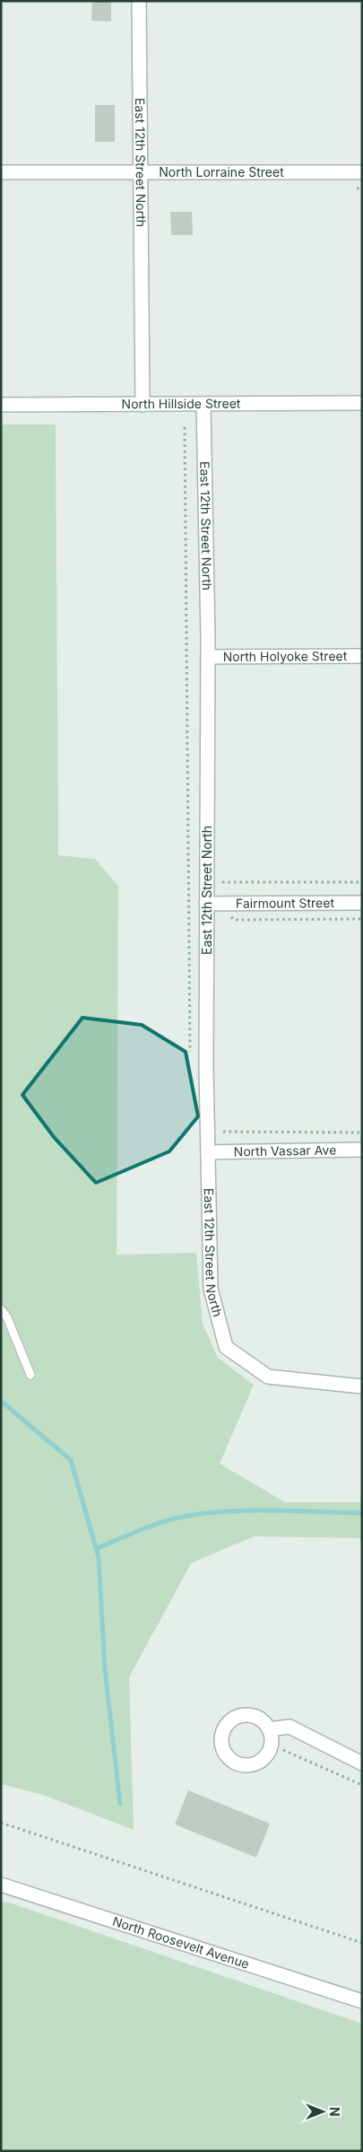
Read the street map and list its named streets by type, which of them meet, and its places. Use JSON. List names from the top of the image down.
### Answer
{
  "streets": {
    "street": [
      "East 12th Street North",
      "North Lorraine Street",
      "North Hillside Street",
      "North Holyoke Street",
      "Fairmount Street",
      "North Vassar Ave",
      "North Roosevelt Avenue"
    ]
  },
  "crossings": [
    ["East 12th Street North", "North Lorraine Street"],
    ["East 12th Street North", "North Hillside Street"],
    ["East 12th Street North", "North Holyoke Street"],
    ["East 12th Street North", "Fairmount Street"],
    ["East 12th Street North", "North Vassar Ave"]
  ],
  "north": "right"
}
